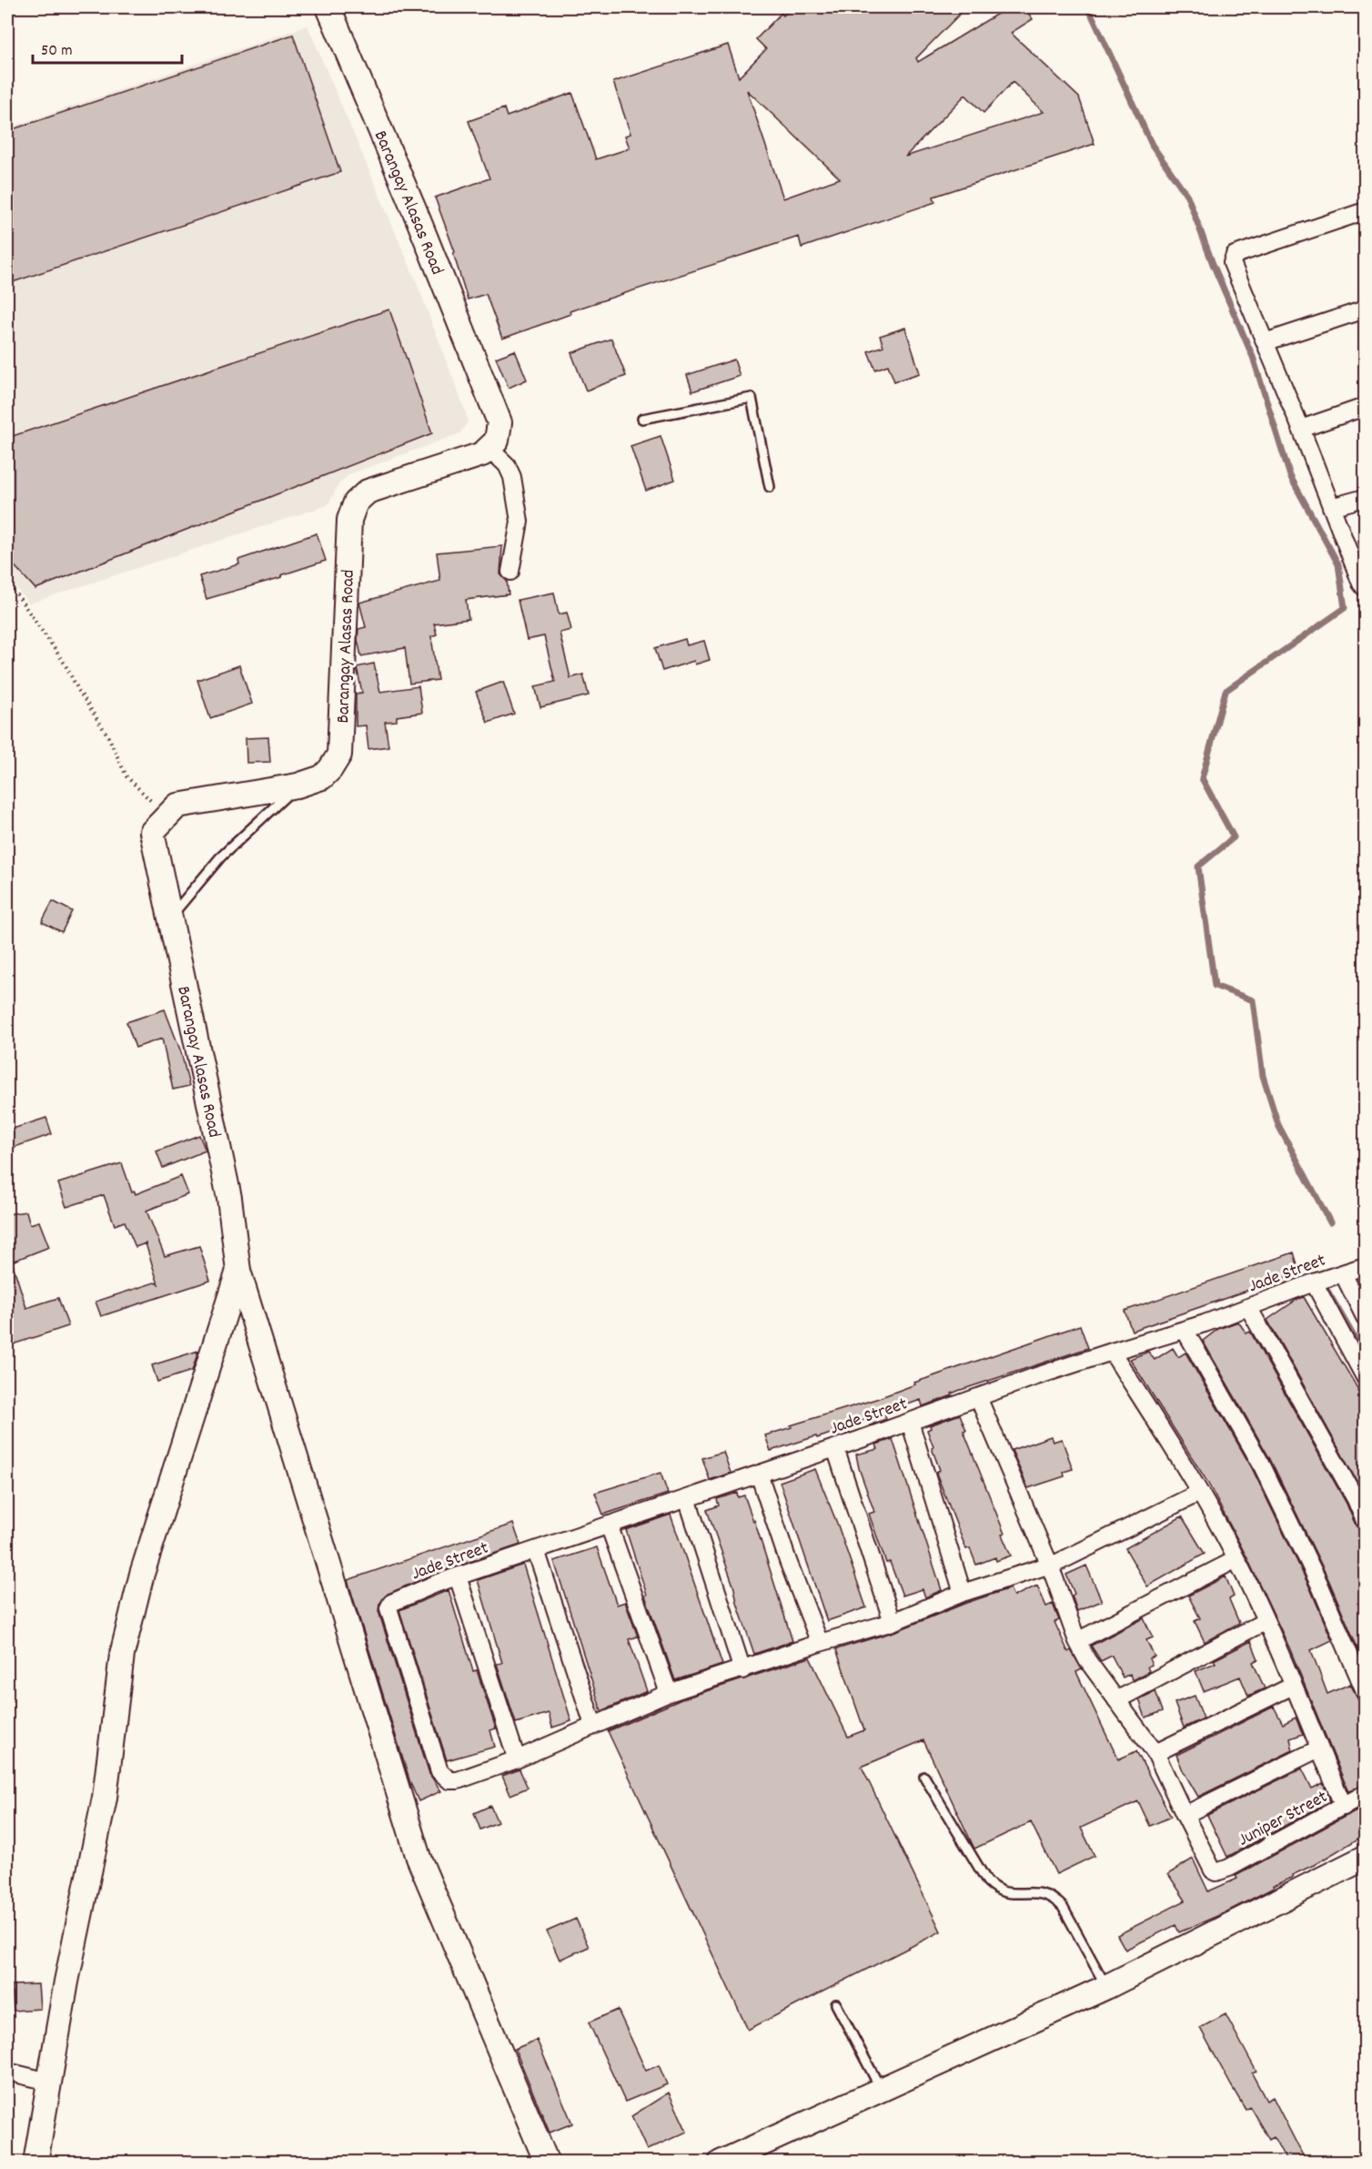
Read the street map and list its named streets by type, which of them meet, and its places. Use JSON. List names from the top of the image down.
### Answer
{
  "streets": {
    "street": ["Barangay Alasas Road", "Jade Street", "Juniper Street"]
  },
  "scale_bar": "50 m"
}
